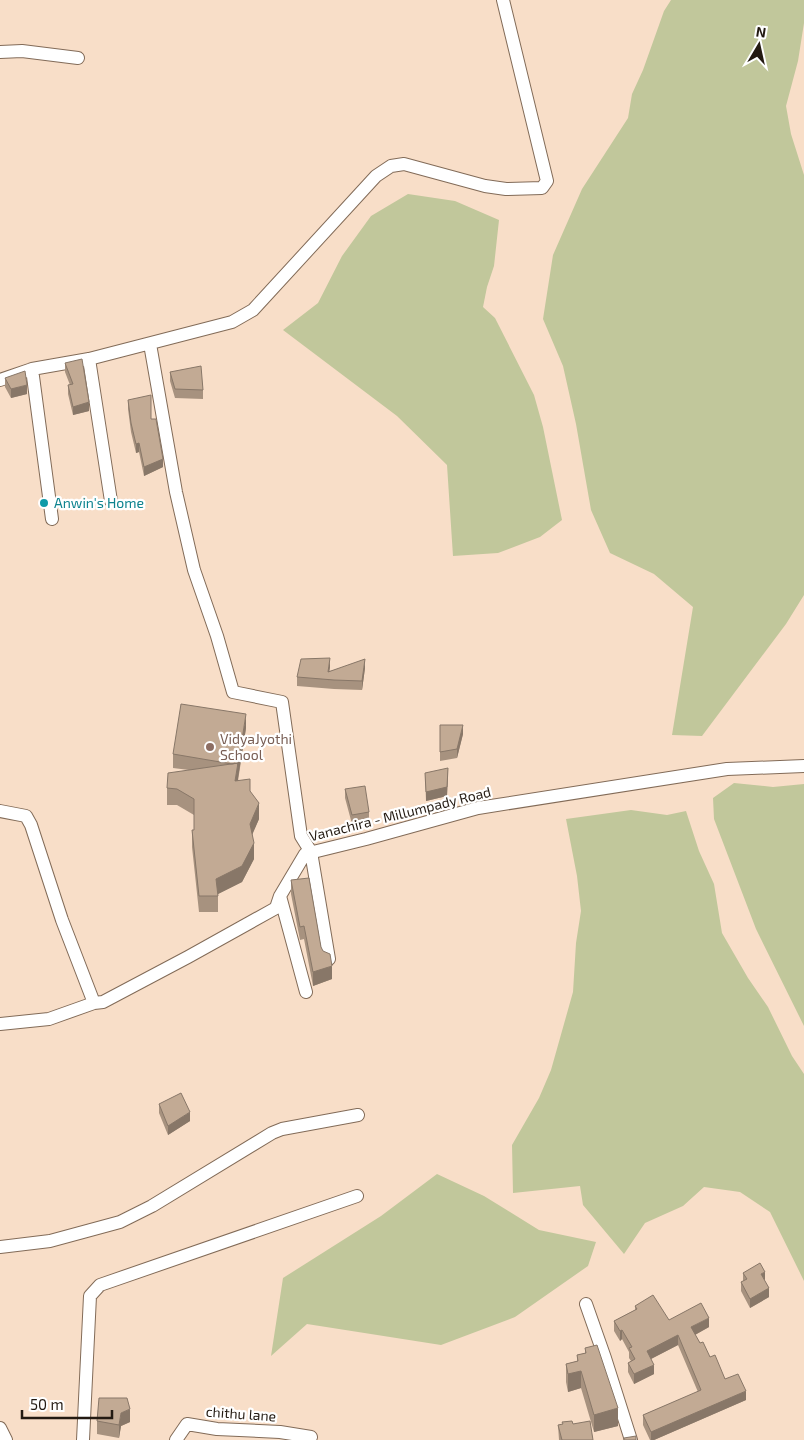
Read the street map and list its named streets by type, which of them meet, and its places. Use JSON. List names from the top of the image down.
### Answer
{
  "streets": {
    "street": ["Vanachira - Millumpady Road", "chithu lane"]
  },
  "places": ["Anwin's Home", "VidyaJyothi School"],
  "scale_bar": "50 m",
  "north": "top"
}
